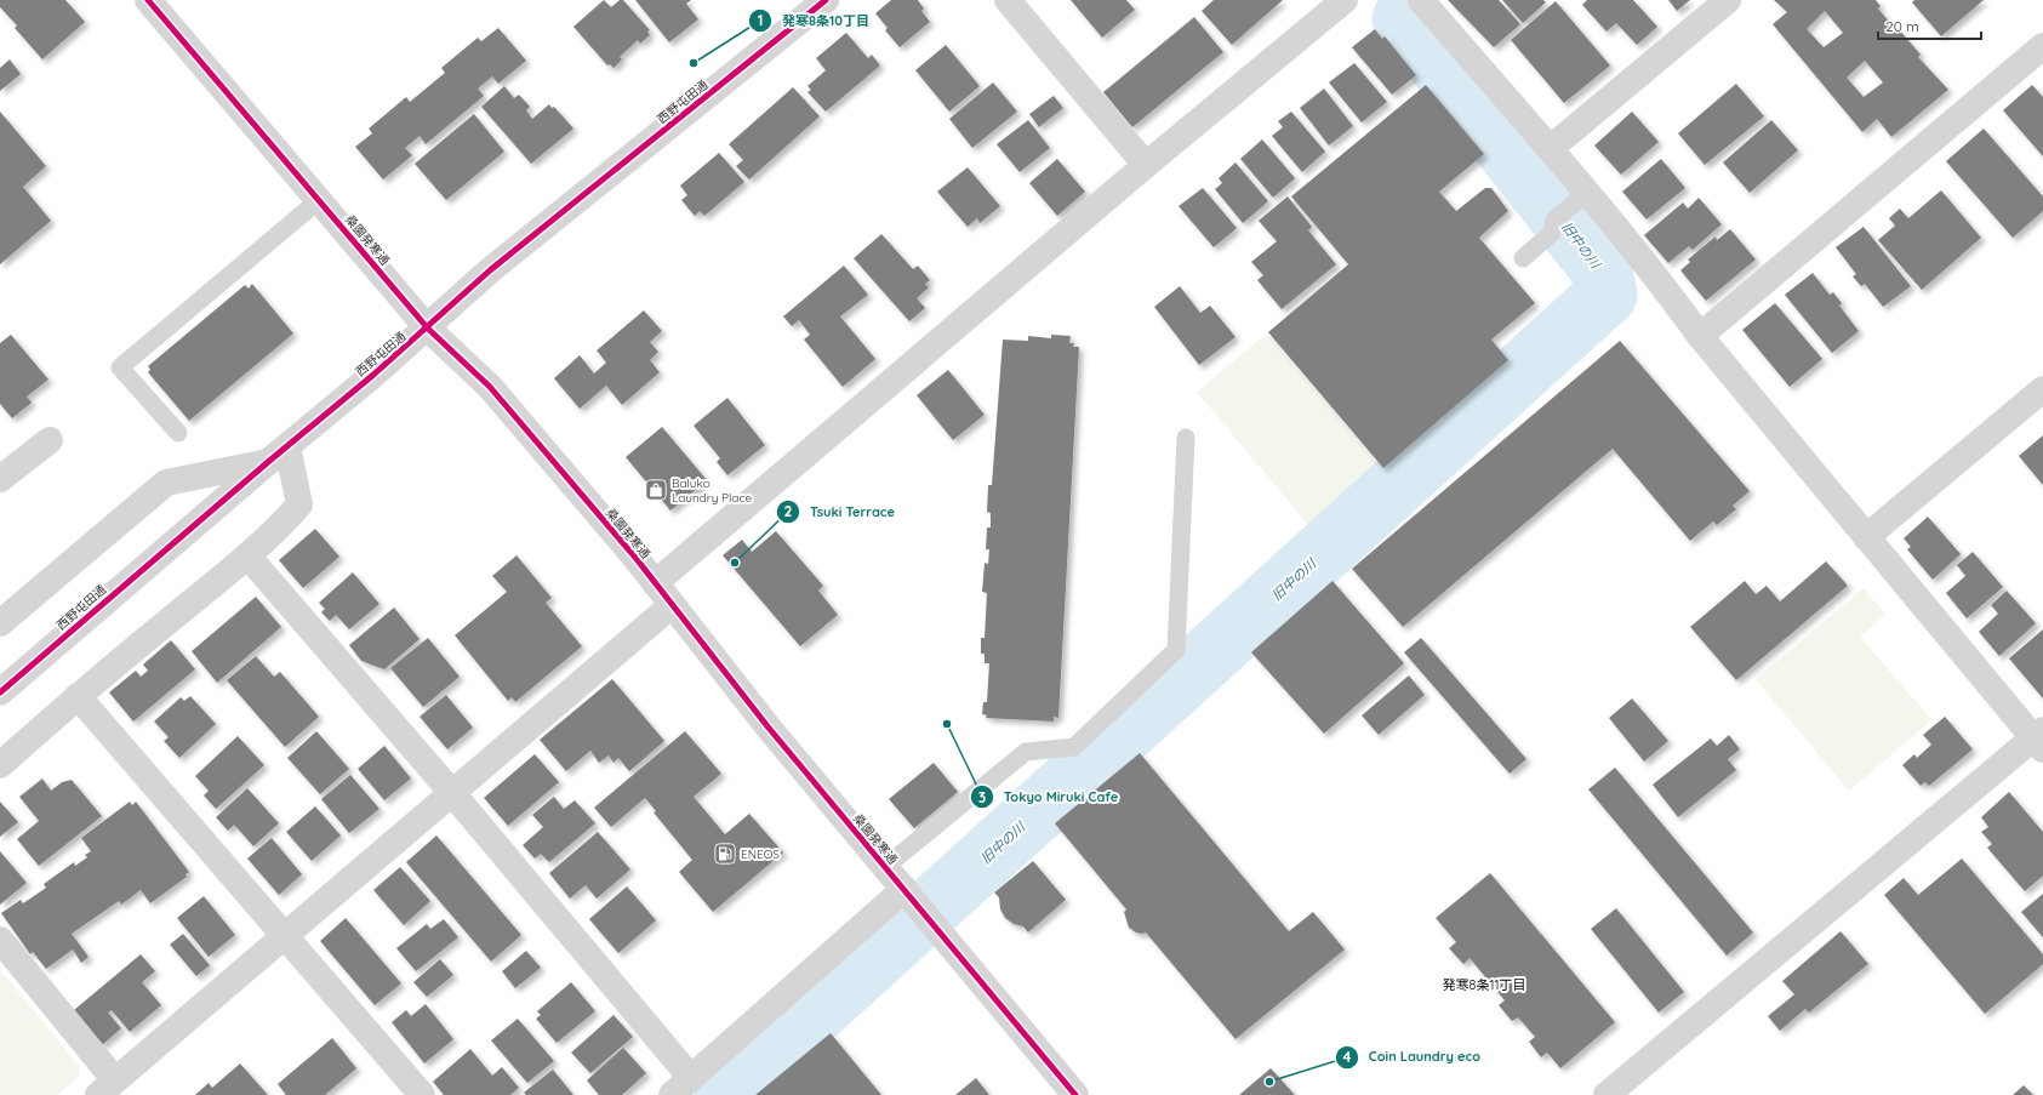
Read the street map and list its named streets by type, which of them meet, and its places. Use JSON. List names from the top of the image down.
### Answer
{
  "streets": {
    "street": ["西野屯田通", "桑園発寒通"]
  },
  "crossings": [
    ["西野屯田通", "桑園発寒通"]
  ],
  "districts": ["発寒8条11丁目"],
  "water": ["旧中の川"],
  "places": {
    "other": [
      "発寒8条10丁目",
      "Tsuki Terrace",
      "Tokyo Miruki Cafe",
      "Coin Laundry eco"
    ],
    "shop": ["Baluko Laundry Place"],
    "fuel station": ["ENEOS"]
  },
  "scale_bar": "20 m"
}
